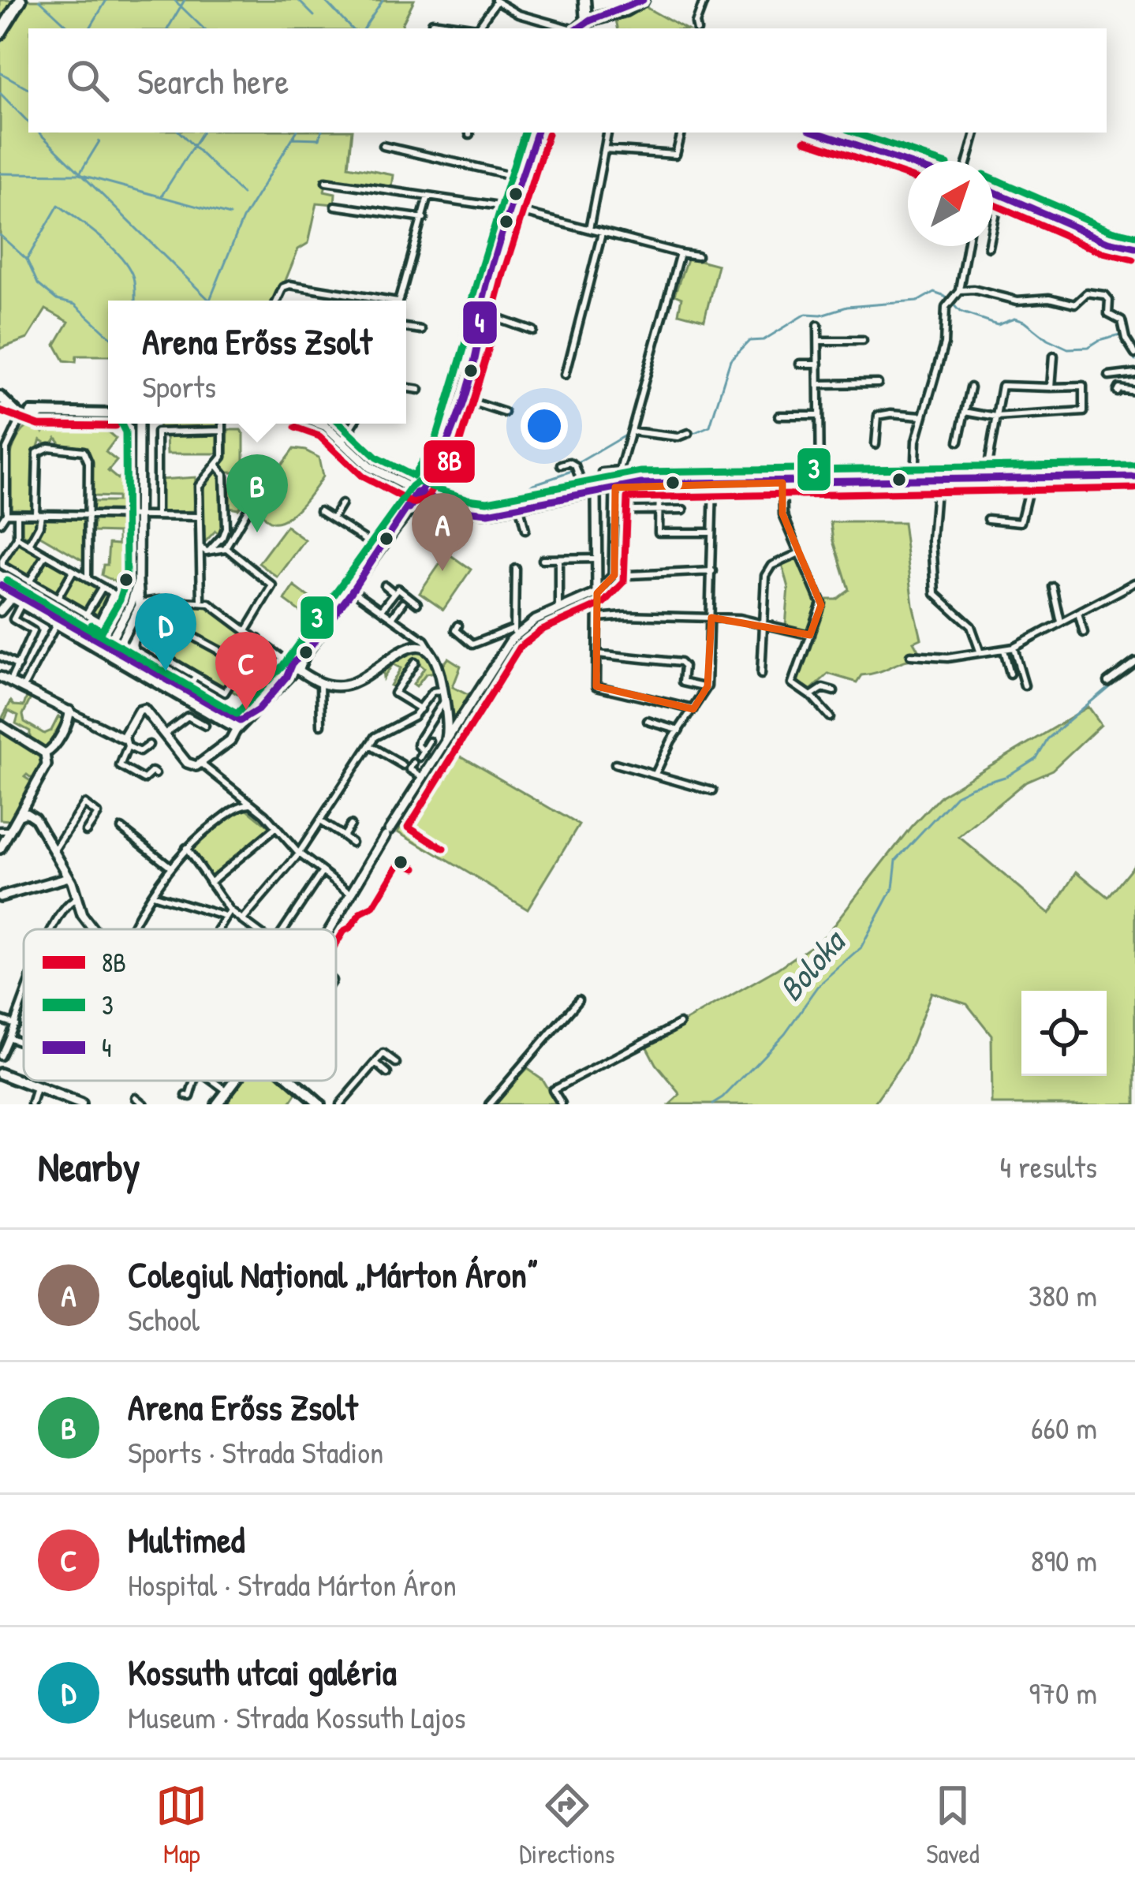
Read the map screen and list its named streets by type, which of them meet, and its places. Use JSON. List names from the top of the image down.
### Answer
{
  "water": ["Boloka"],
  "lines": ["transit line 4", "transit line 3", "transit line 8B"],
  "legend": ["8B", "3", "4"],
  "north": "top right",
  "page": {
    "search": "Search here",
    "popup": ["Arena Erőss Zsolt", "Sports"],
    "pins": [
      "B",
      "A",
      "D",
      "C"
    ],
    "heading": ["Nearby", "4 results"],
    "list": [
      {
        "mark": "A",
        "name": "Colegiul Național „Márton Áron”",
        "note": "School",
        "value": "380 m"
      },
      {
        "mark": "B",
        "name": "Arena Erőss Zsolt",
        "note": "Sports · Strada Stadion",
        "value": "660 m"
      },
      {
        "mark": "C",
        "name": "Multimed",
        "note": "Hospital · Strada Márton Áron",
        "value": "890 m"
      },
      {
        "mark": "D",
        "name": "Kossuth utcai galéria",
        "note": "Museum · Strada Kossuth Lajos",
        "value": "970 m"
      }
    ],
    "nav": ["Map", "Directions", "Saved"]
  }
}
